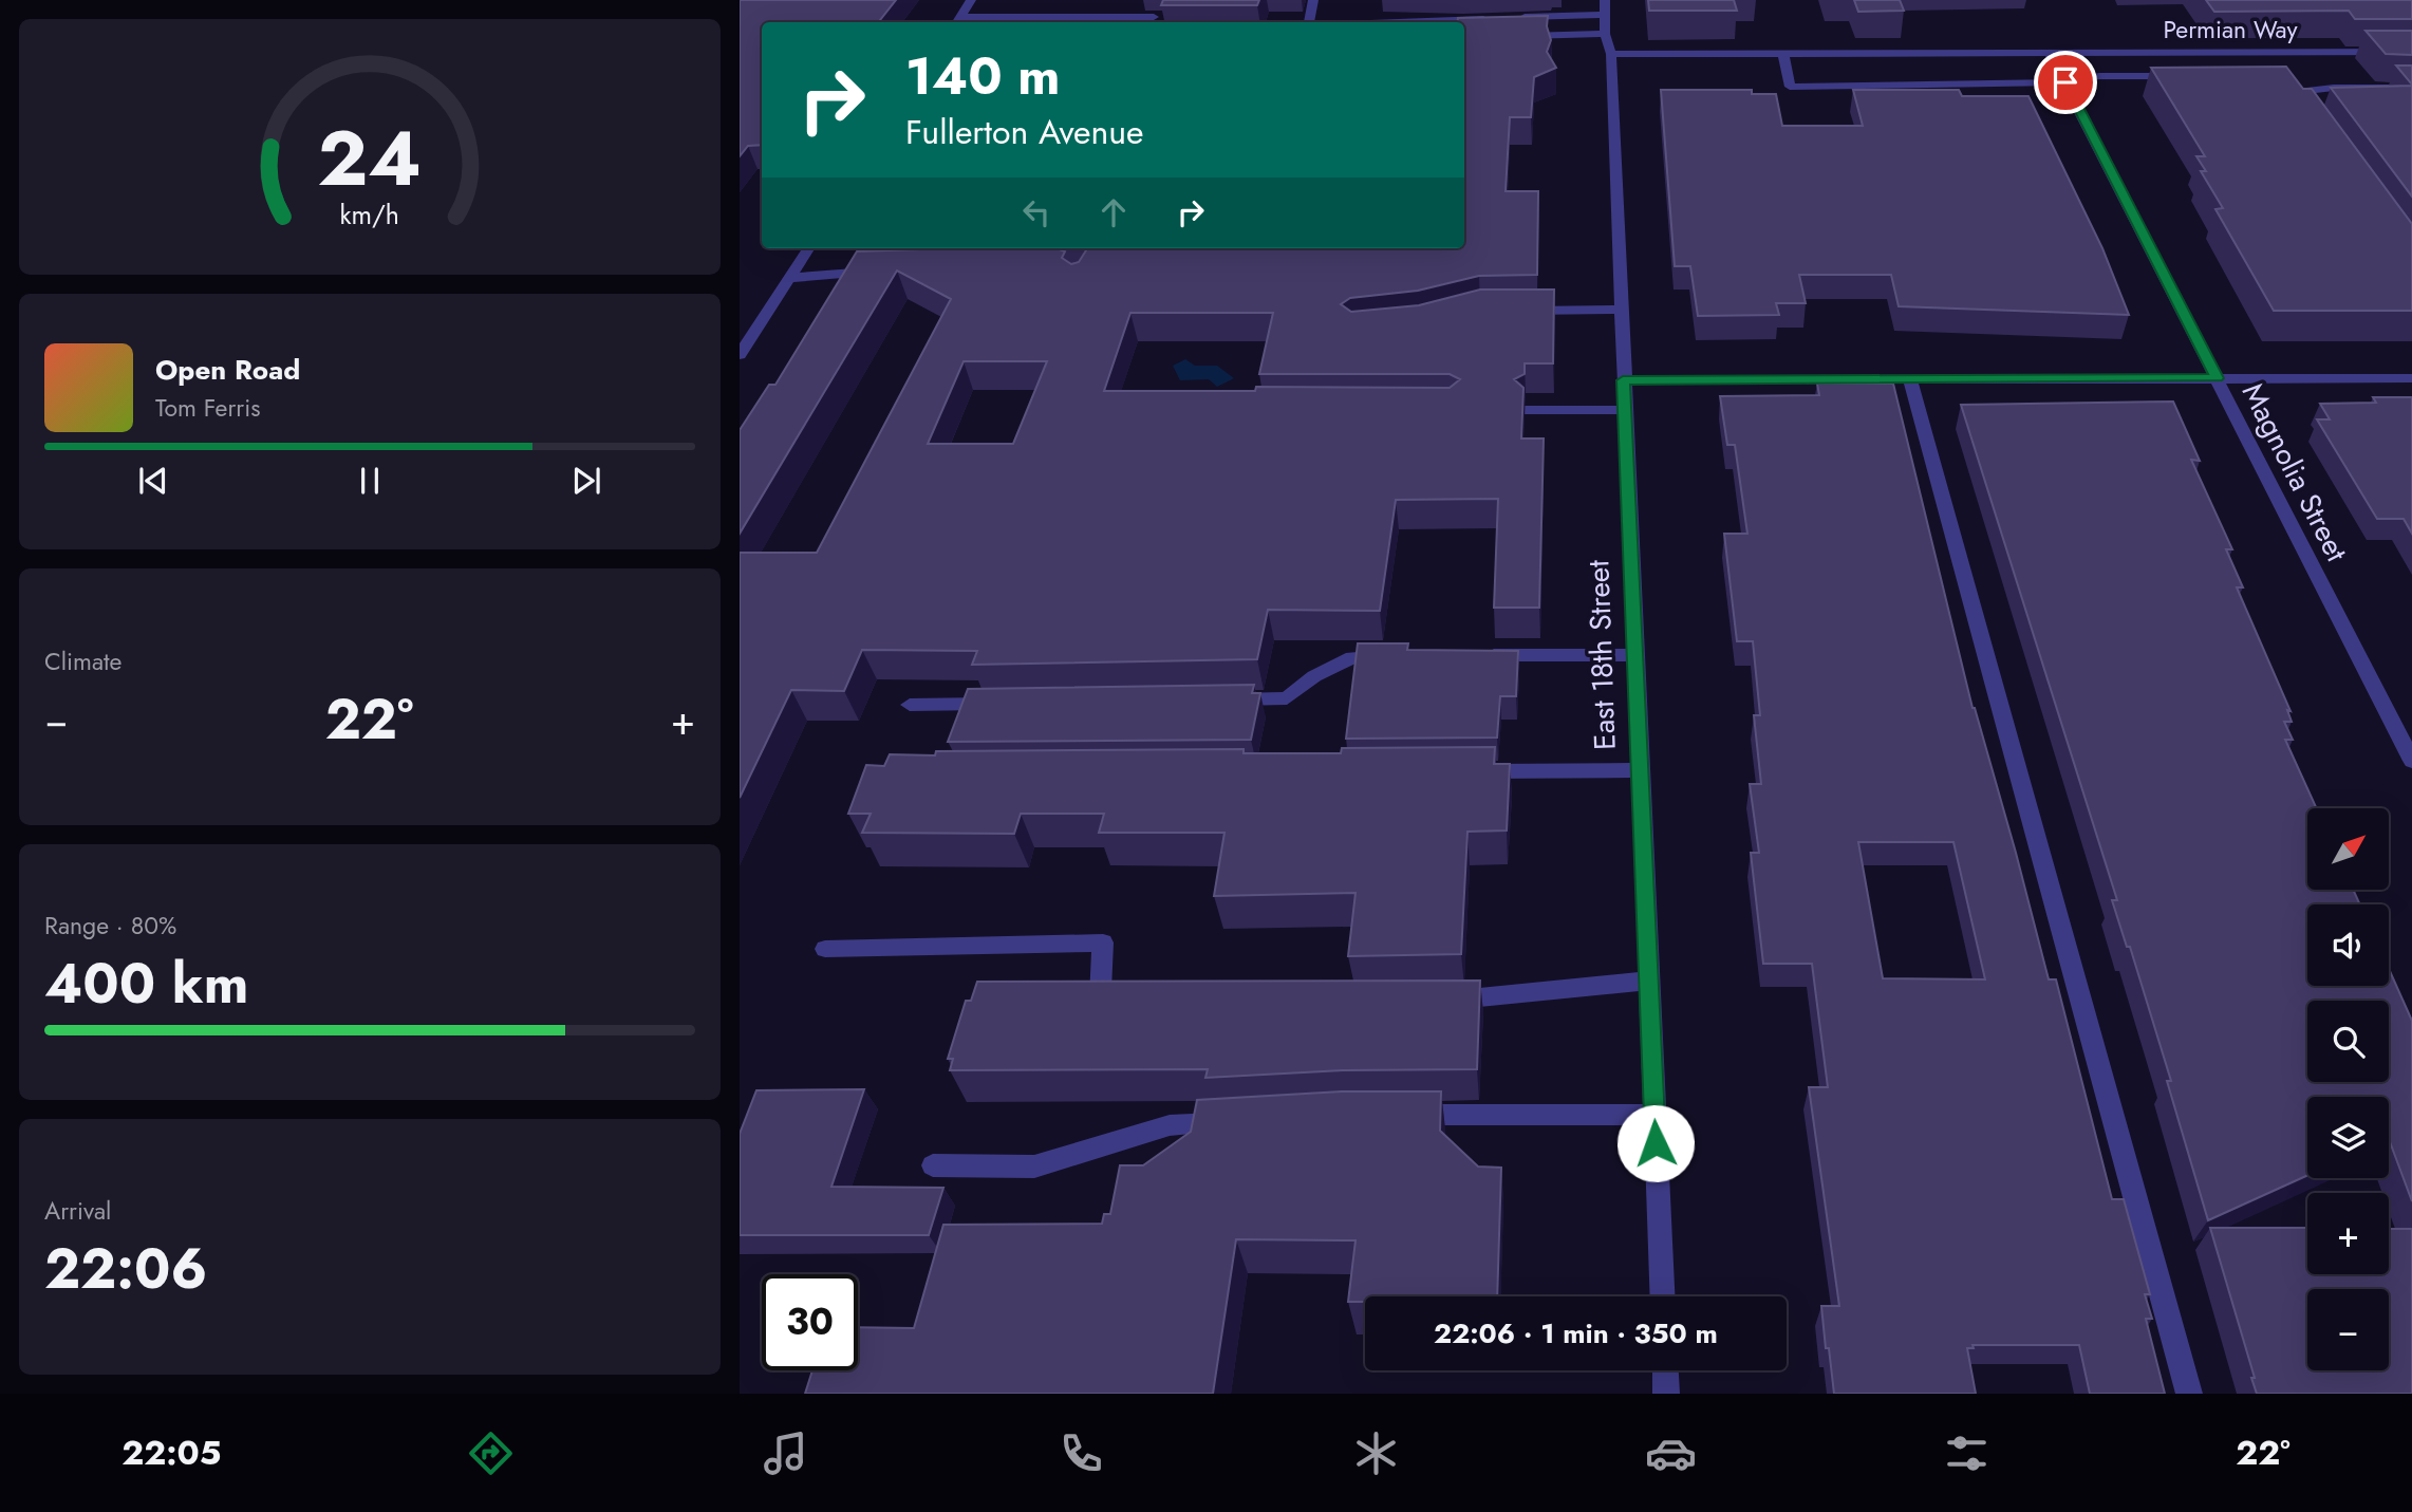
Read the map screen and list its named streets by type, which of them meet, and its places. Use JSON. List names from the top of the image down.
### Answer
{
  "streets": {
    "street": ["Permian Way", "Magnolia Street", "East 18th Street"]
  },
  "crossings": [
    ["Permian Way", "Magnolia Street"],
    ["Permian Way", "East 18th Street"]
  ],
  "north": "top right",
  "page": {
    "turn": ["140 m", "Fullerton Avenue"],
    "song": ["Open Road", "Tom Ferris"],
    "tile": [
      "Climate",
      ["Range · 80%", "400 km"],
      ["Arrival", "22:06"]
    ],
    "heat": ["−", "22°", "+"],
    "map_buttons": ["+", "−"],
    "limit": "30",
    "trip": "22:06 · 1 min · 350 m",
    "tabs": ["22:05", "22°"],
    "gauge": ["24", "km/h"]
  }
}
